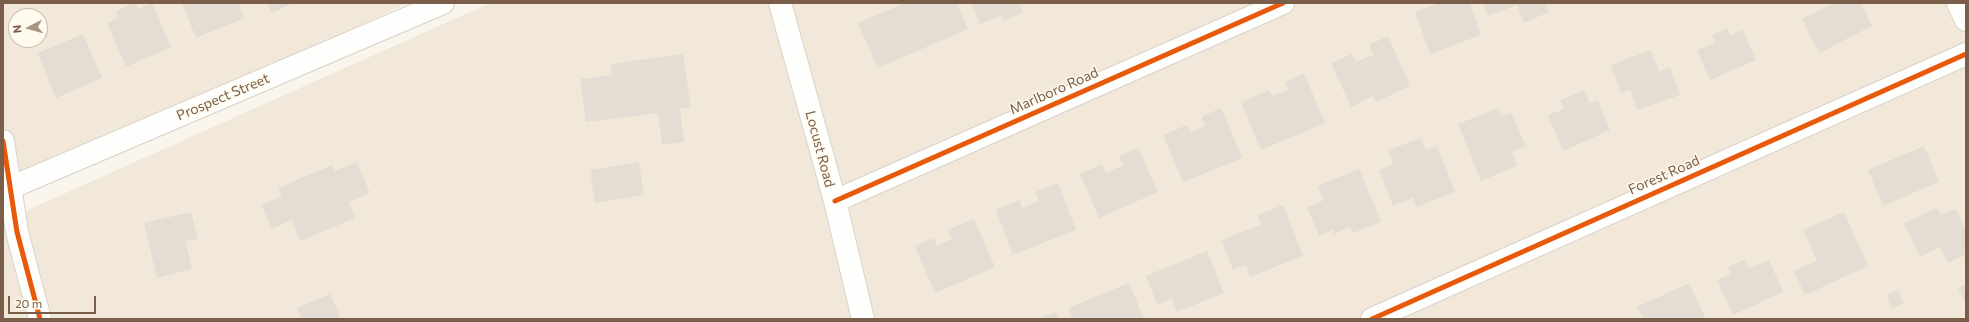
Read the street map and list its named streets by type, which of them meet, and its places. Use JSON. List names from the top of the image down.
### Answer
{
  "streets": {
    "street": [
      "Marlboro Road",
      "Prospect Street",
      "Locust Road",
      "Forest Road"
    ]
  },
  "crossings": [
    ["Marlboro Road", "Locust Road"]
  ],
  "scale_bar": "20 m",
  "north": "left"
}
